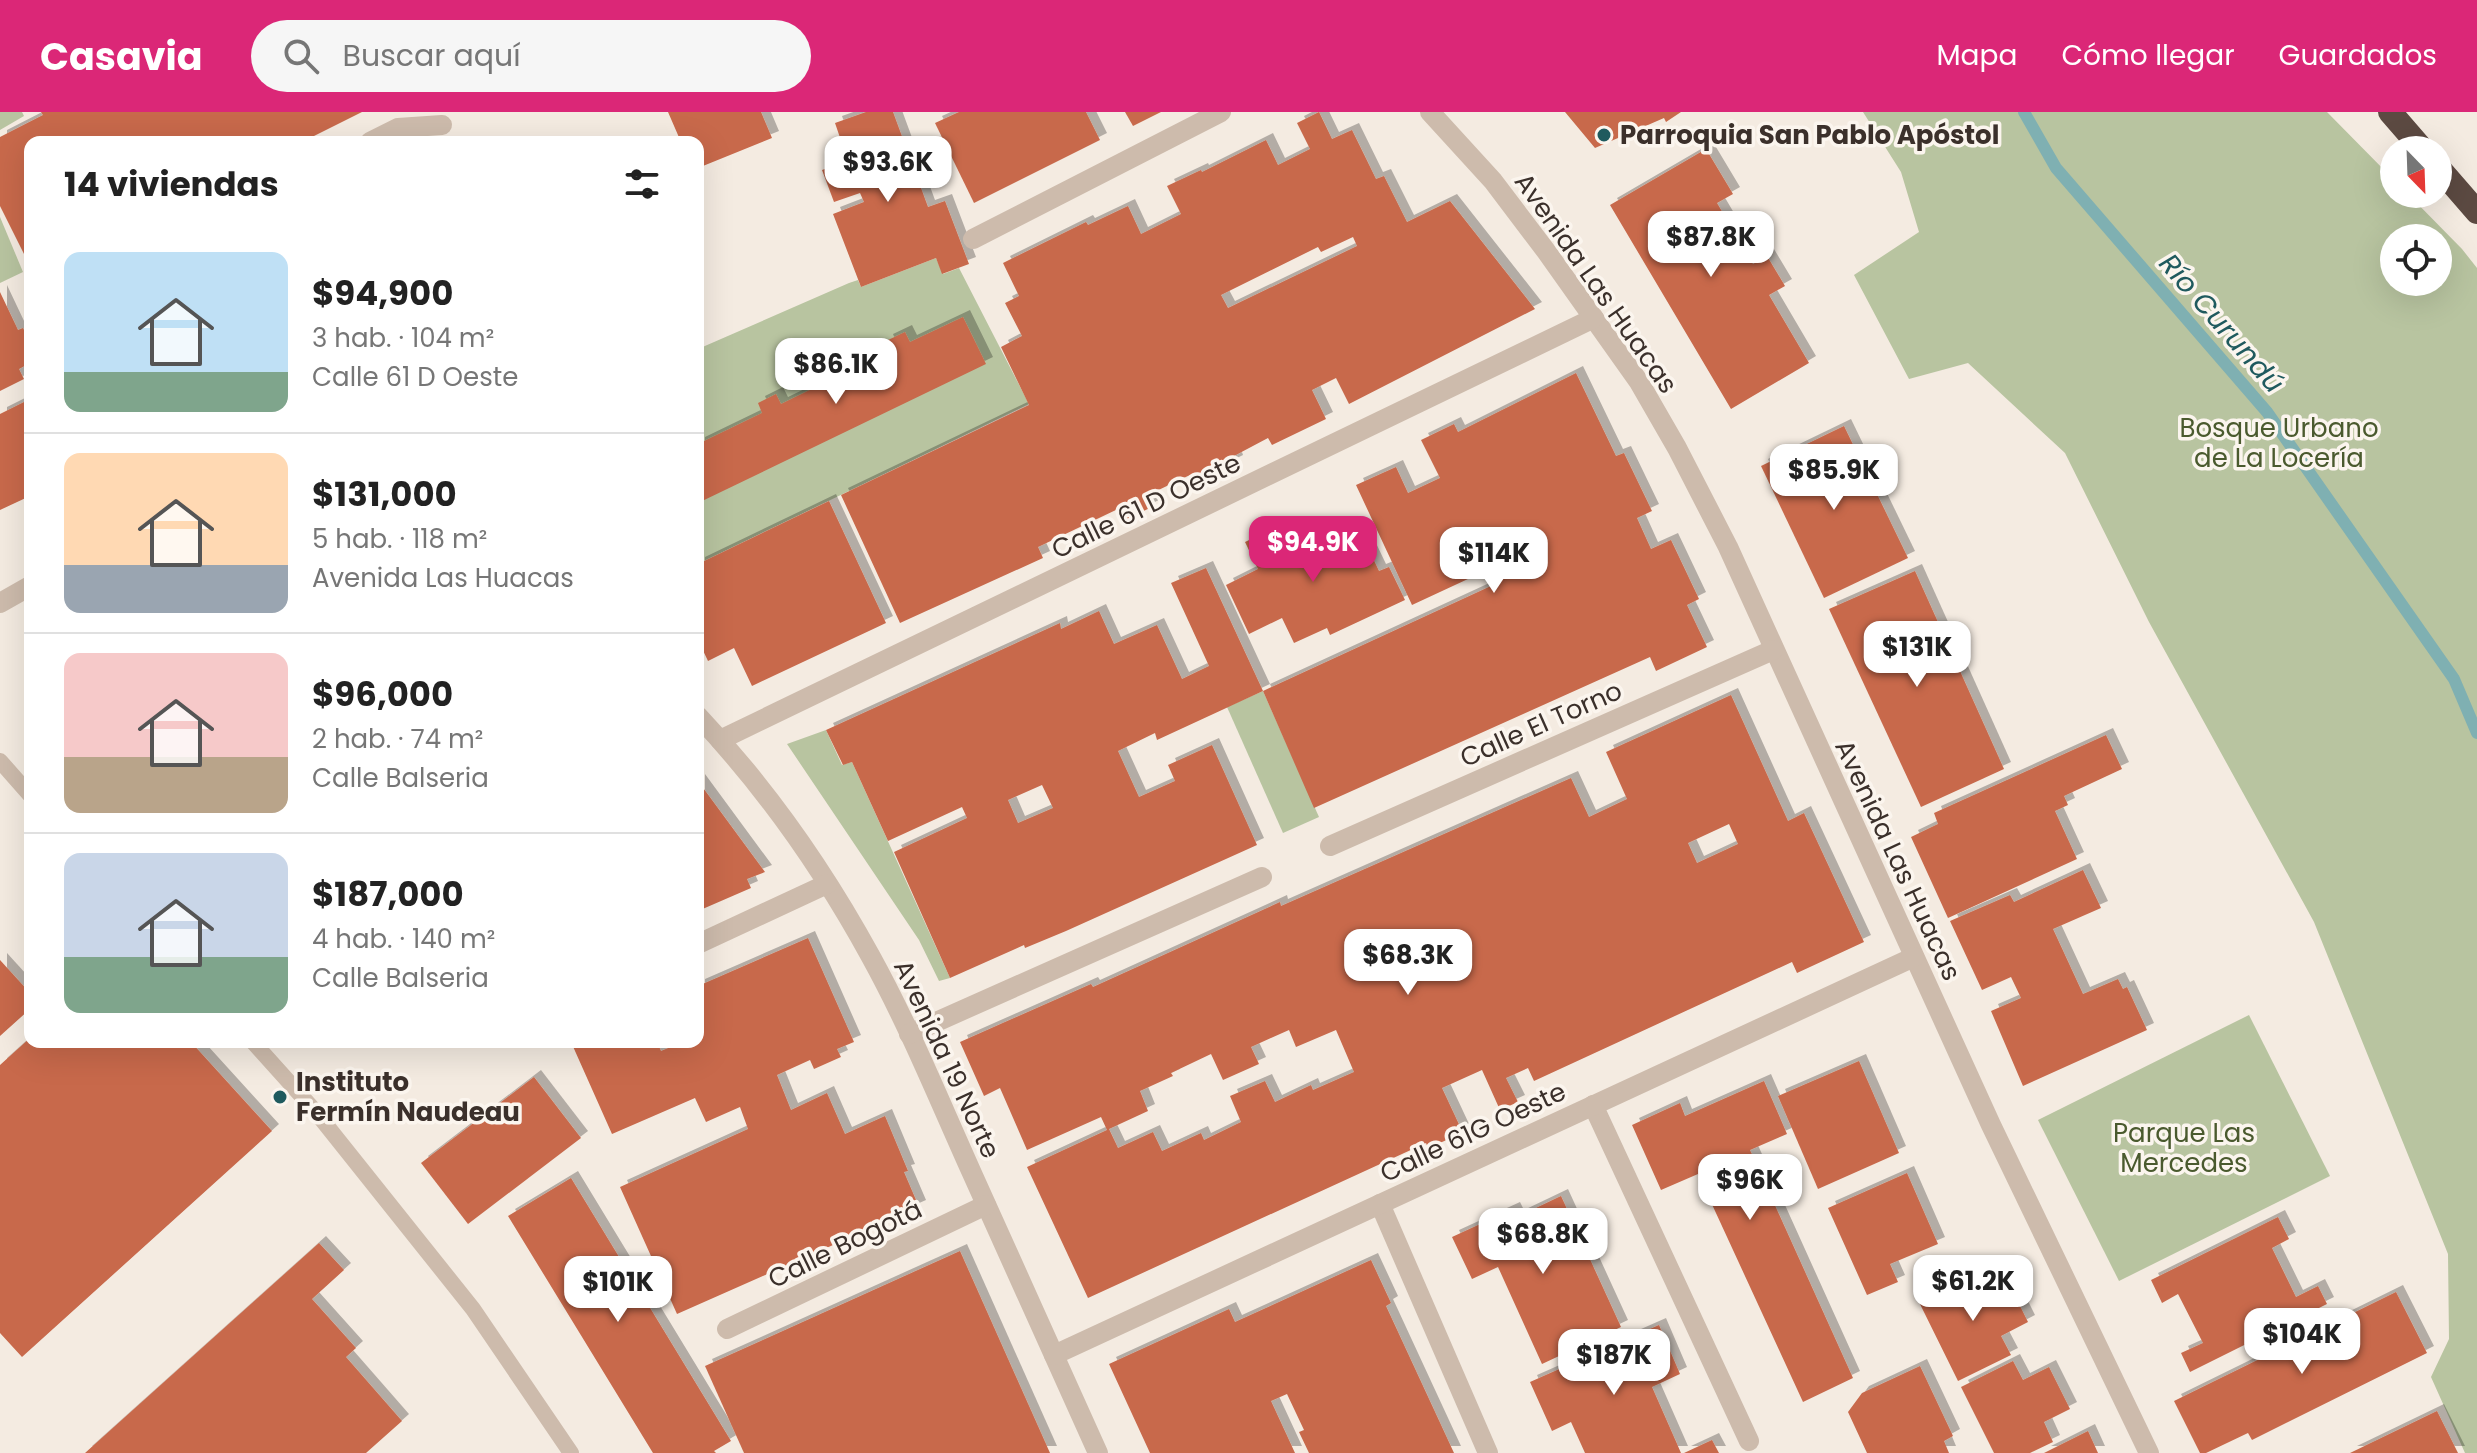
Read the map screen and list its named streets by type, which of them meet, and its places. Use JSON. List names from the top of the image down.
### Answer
{
  "streets": {
    "street": [
      "Avenida Las Huacas",
      "Calle 61 D Oeste",
      "Calle El Torno",
      "Avenida 19 Norte",
      "Calle 61G Oeste",
      "Calle Bogotá"
    ]
  },
  "crossings": [
    ["Avenida Las Huacas", "Calle 61 D Oeste"],
    ["Avenida Las Huacas", "Calle El Torno"],
    ["Avenida Las Huacas", "Calle 61G Oeste"],
    ["Calle 61 D Oeste", "Avenida 19 Norte"],
    ["Avenida 19 Norte", "Calle 61G Oeste"],
    ["Avenida 19 Norte", "Calle Bogotá"]
  ],
  "water": ["Río Curundú"],
  "parks": ["Bosque Urbano de La Locería", "Parque Las Mercedes"],
  "places": ["Parroquia San Pablo Apóstol", "Instituto Fermín Naudeau"],
  "north": "bottom right",
  "page": {
    "header": "Casavia",
    "search": "Buscar aquí",
    "nav": ["Mapa", "Cómo llegar", "Guardados"],
    "price": [
      "$93.6K",
      "$87.8K",
      "$86.1K",
      "$85.9K",
      "$94.9K",
      "$114K",
      "$131K",
      "$68.3K",
      "$96K",
      "$68.8K",
      "$61.2K",
      "$101K",
      "$104K",
      "$187K"
    ],
    "heading": "14 viviendas",
    "list": [
      {
        "name": "$94,900",
        "note": "3 hab. · 104 m² · Calle 61 D Oeste"
      },
      {
        "name": "$131,000",
        "note": "5 hab. · 118 m² · Avenida Las Huacas"
      },
      {
        "name": "$96,000",
        "note": "2 hab. · 74 m² · Calle Balseria"
      },
      {
        "name": "$187,000",
        "note": "4 hab. · 140 m² · Calle Balseria"
      }
    ]
  }
}
